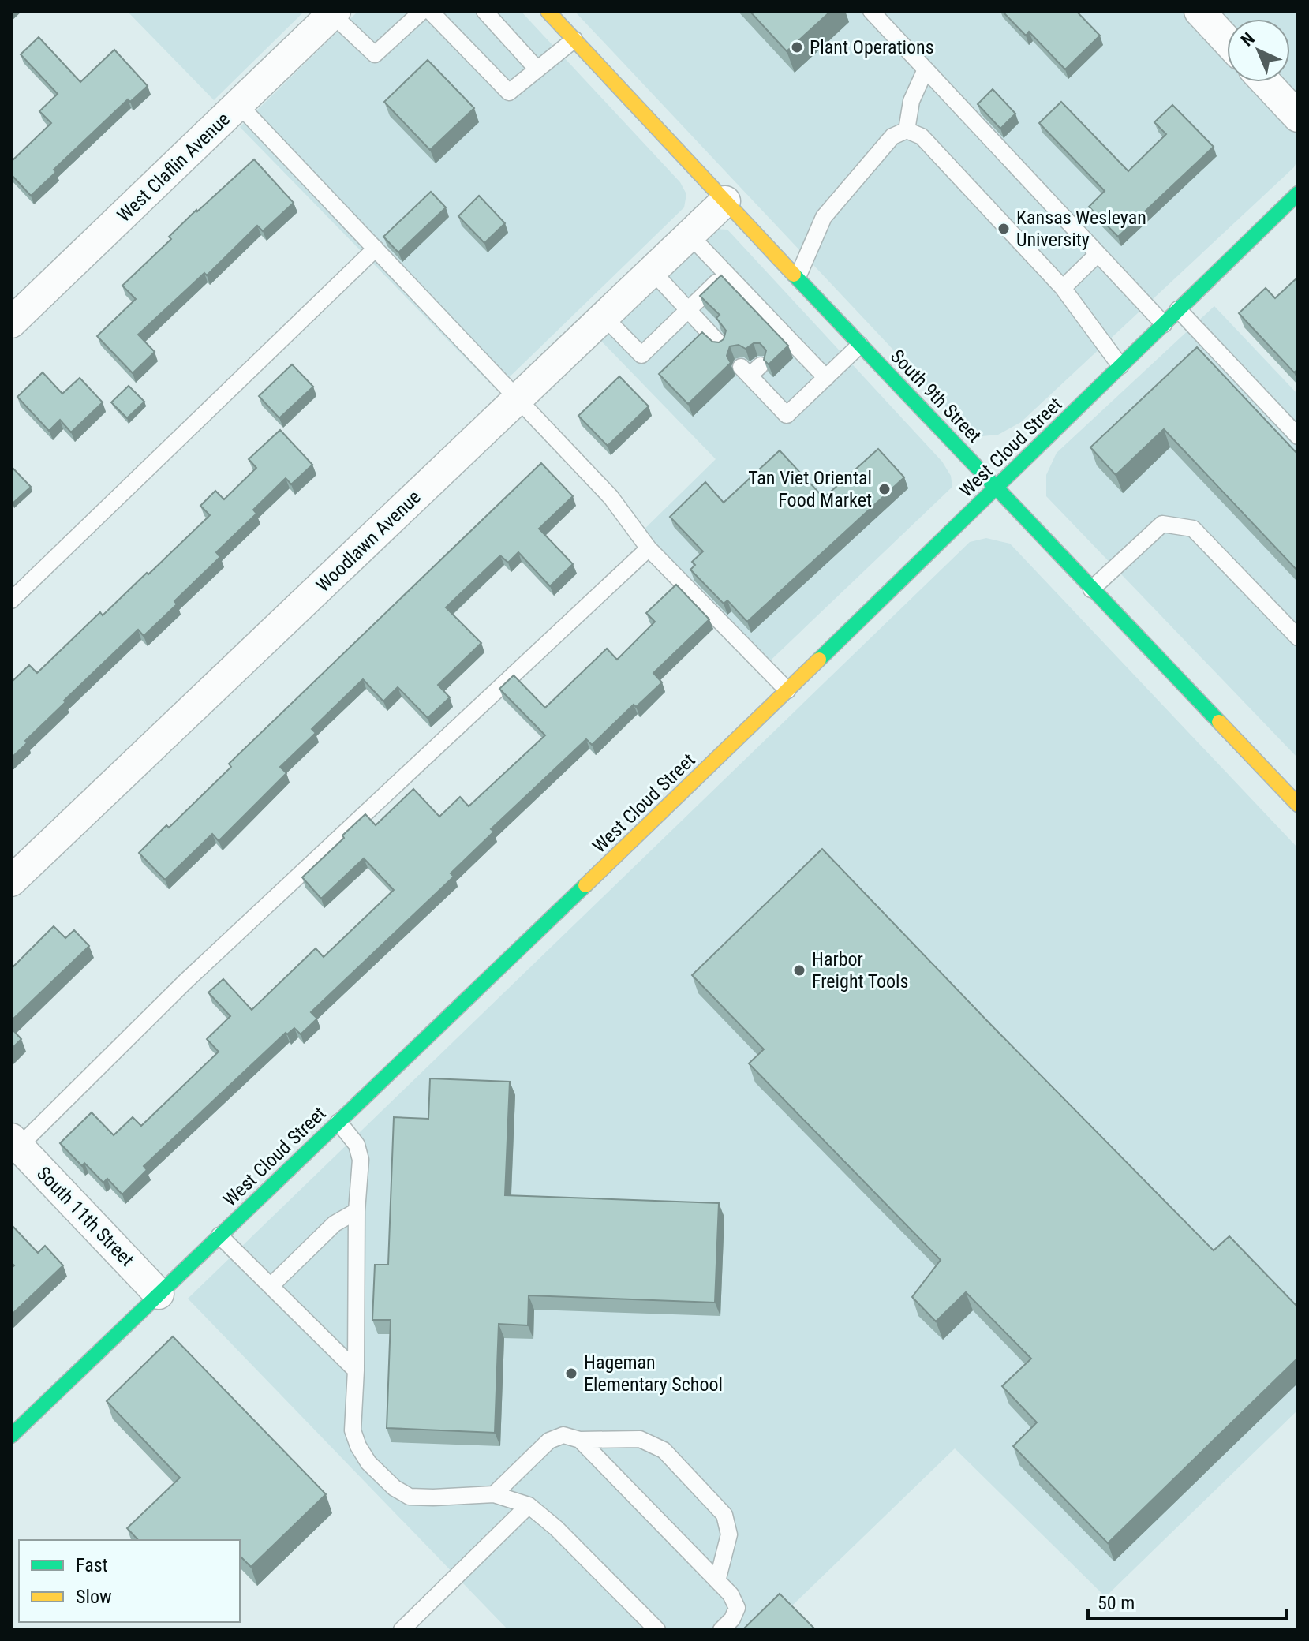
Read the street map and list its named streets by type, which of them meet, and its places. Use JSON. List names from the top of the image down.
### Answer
{
  "streets": {
    "main road": ["South 9th Street", "West Cloud Street"],
    "street": ["West Claflin Avenue", "Woodlawn Avenue", "South 11th Street"]
  },
  "crossings": [
    ["South 9th Street", "West Cloud Street"],
    ["South 9th Street", "Woodlawn Avenue"],
    ["West Cloud Street", "South 11th Street"]
  ],
  "places": [
    "Plant Operations",
    "Kansas Wesleyan University",
    "Tan Viet Oriental Food Market",
    "Harbor Freight Tools",
    "Hageman Elementary School"
  ],
  "legend": ["Fast", "Slow"],
  "scale_bar": "50 m",
  "north": "top left"
}
